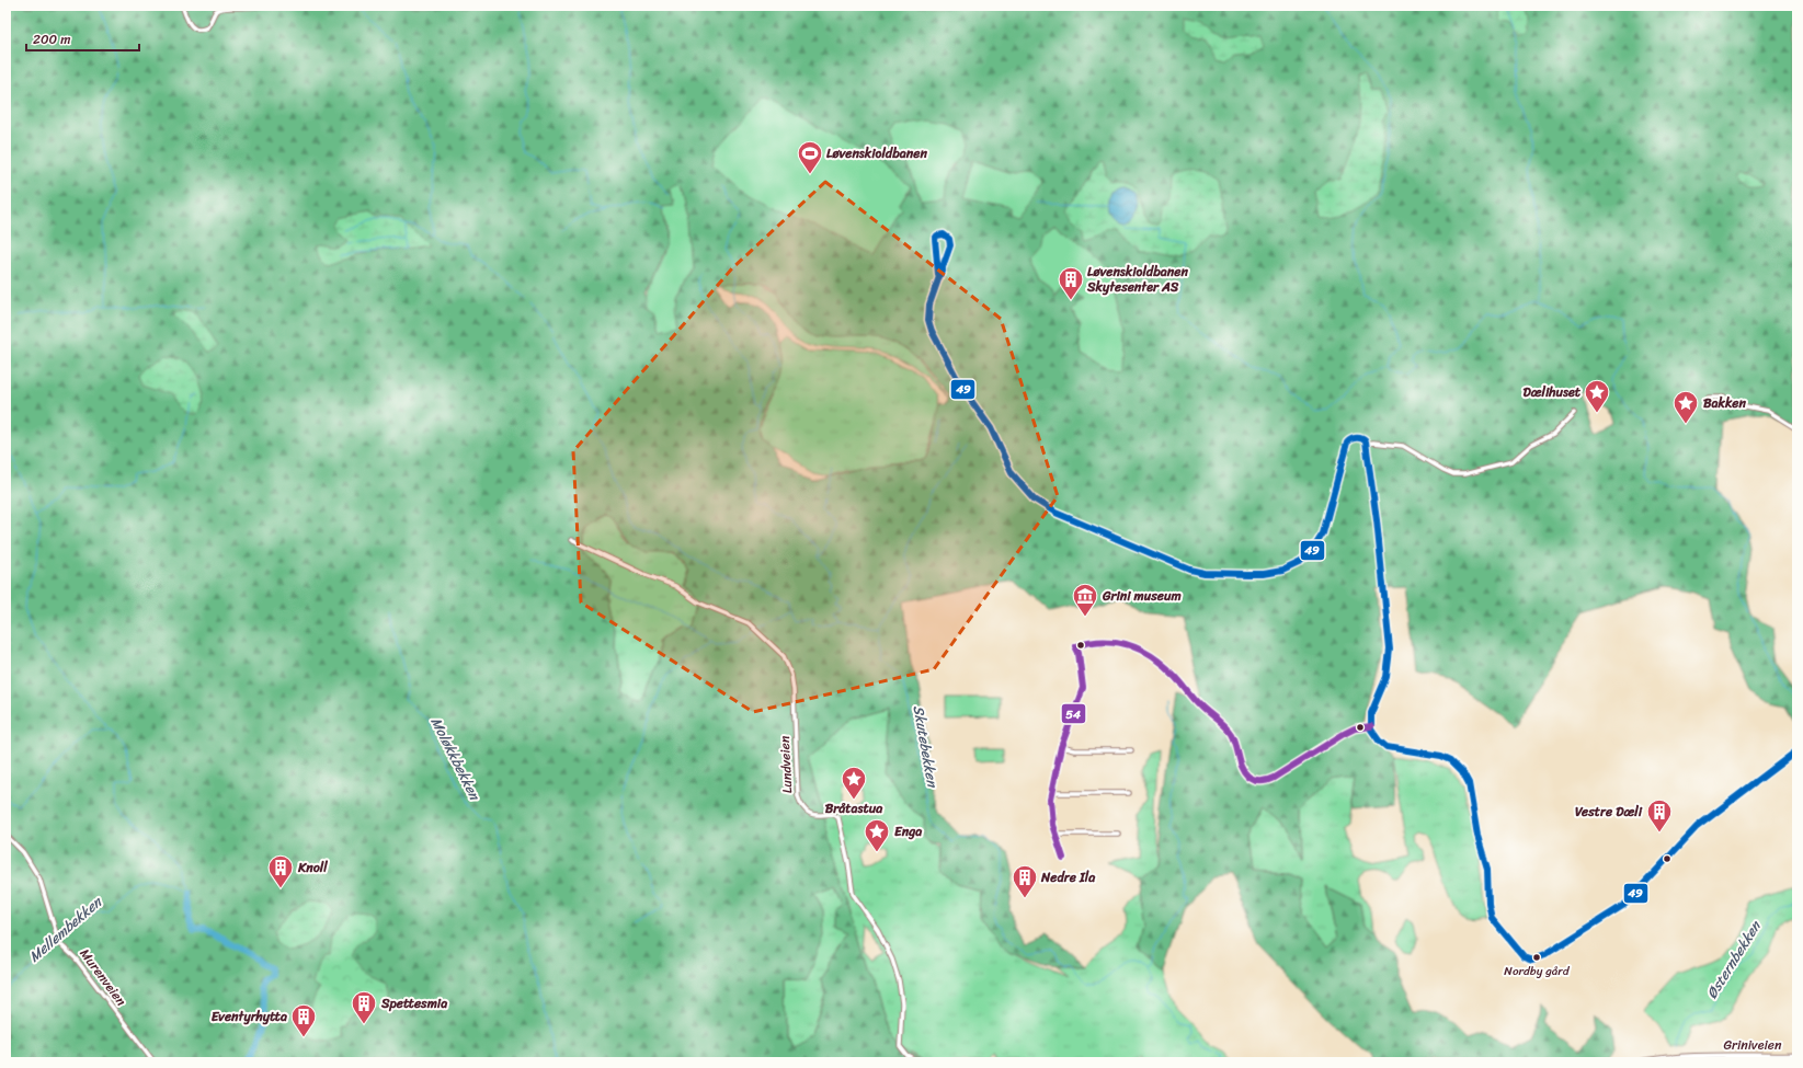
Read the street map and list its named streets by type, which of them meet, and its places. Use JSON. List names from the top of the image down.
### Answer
{
  "streets": {
    "main road": ["Griniveien"],
    "street": ["Lundveien", "Murenveien"]
  },
  "water": [
    "Skutebekken",
    "Moløkkbekken",
    "Mellembekken",
    "Østernbekken"
  ],
  "places": {
    "sports": ["Løvenskioldbanen"],
    "building": [
      "Løvenskioldbanen Skytesenter AS",
      "Vestre Dæli",
      "Knoll",
      "Nedre Ila",
      "Spettesmia",
      "Eventyrhytta"
    ],
    "place": [
      "Dælihuset",
      "Bakken",
      "Bråtastua",
      "Enga"
    ],
    "museum": ["Grini museum"],
    "other": ["Nordby gård"]
  },
  "lines": ["transit line 49", "transit line 54"],
  "scale_bar": "200 m"
}
